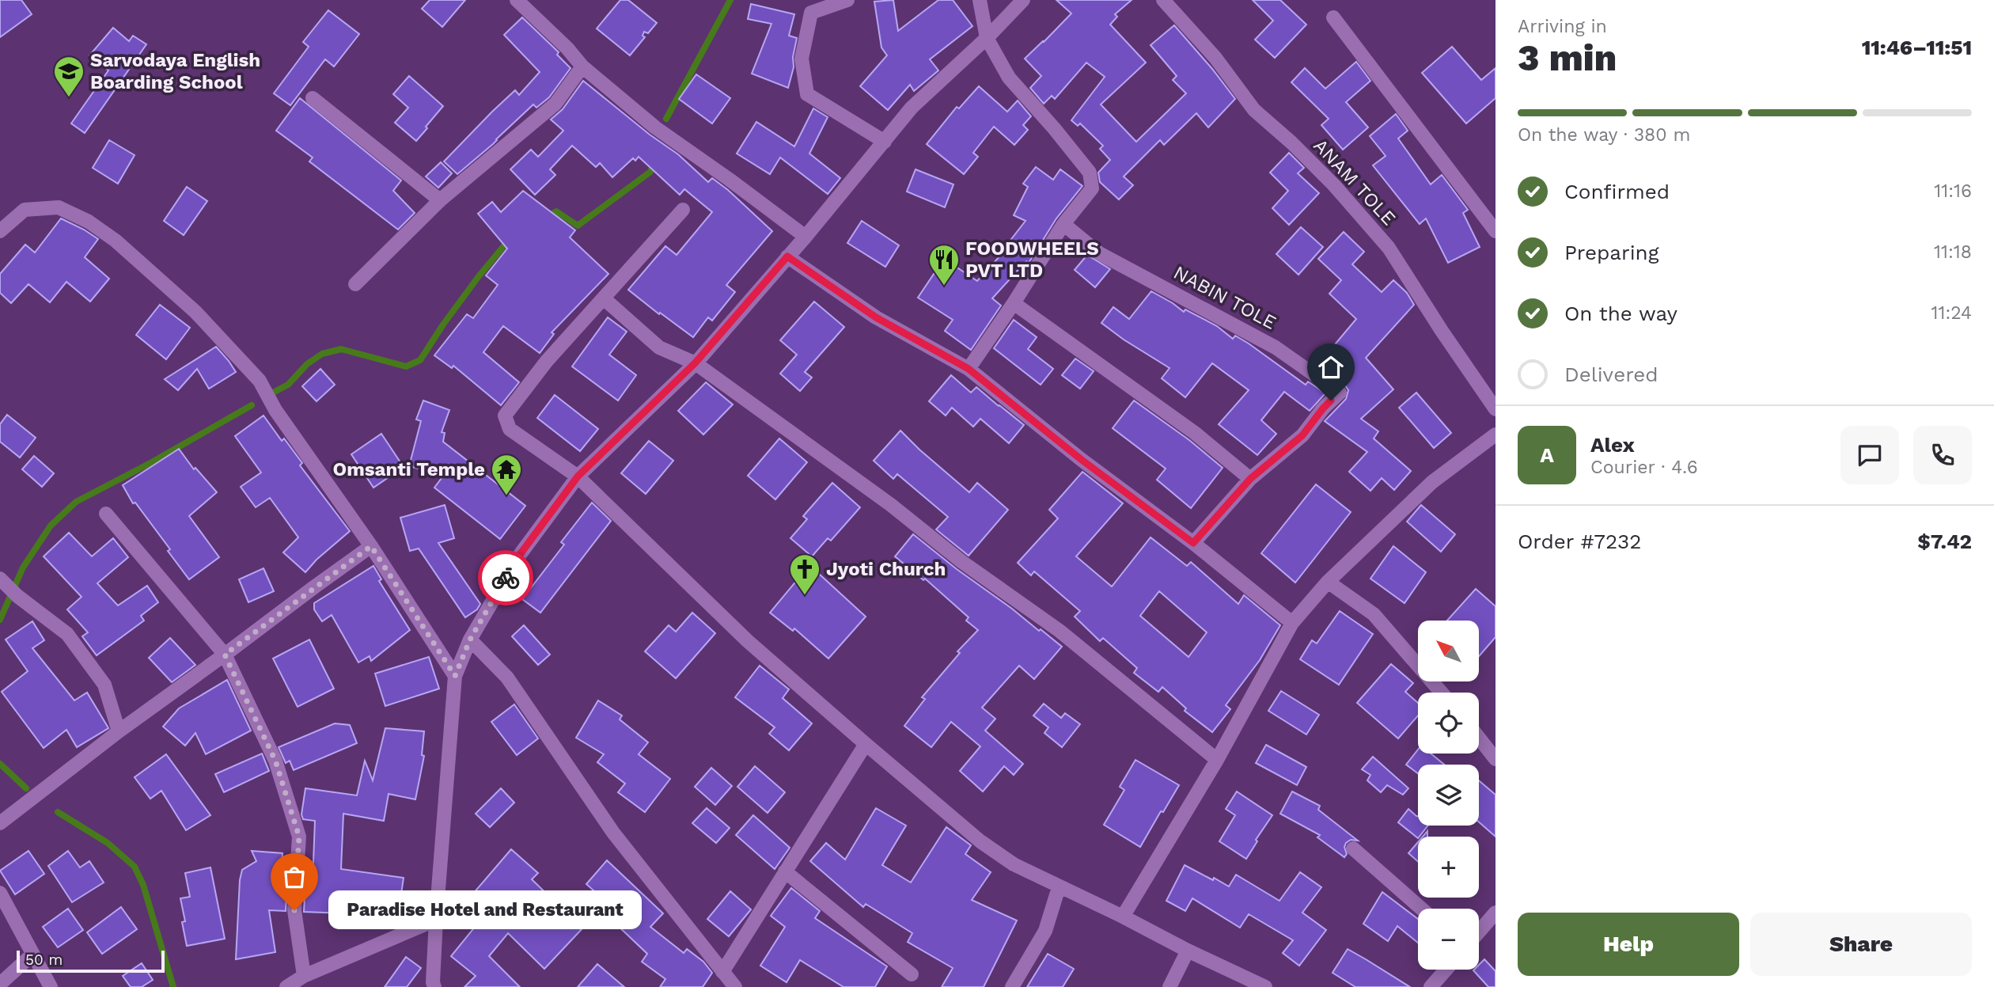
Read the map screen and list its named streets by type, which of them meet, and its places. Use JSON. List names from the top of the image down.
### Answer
{
  "streets": {
    "street": ["ANAM TOLE", "NABIN TOLE"]
  },
  "places": {
    "school or university": ["Sarvodaya English Boarding School"],
    "restaurant": ["FOODWHEELS PVT LTD"],
    "temple": ["Omsanti Temple"],
    "church": ["Jyoti Church"],
    "other": ["Paradise Hotel and Restaurant"]
  },
  "scale_bar": "50 m",
  "north": "top left",
  "page": {
    "heading": ["3 min", "Arriving in", "11:46–11:51"],
    "panel": [
      "Alex",
      "Courier · 4.6",
      "Order #7232",
      "$7.42"
    ],
    "bar": "On the way · 380 m",
    "list": [
      ["Confirmed", "11:16"],
      ["Preparing", "11:18"],
      ["On the way", "11:24"],
      "Delivered"
    ],
    "round": "A",
    "map_buttons": ["+", "−"],
    "bubble": "Paradise Hotel and Restaurant",
    "buttons": ["Help", "Share"],
    "scale": "50 m"
  }
}
